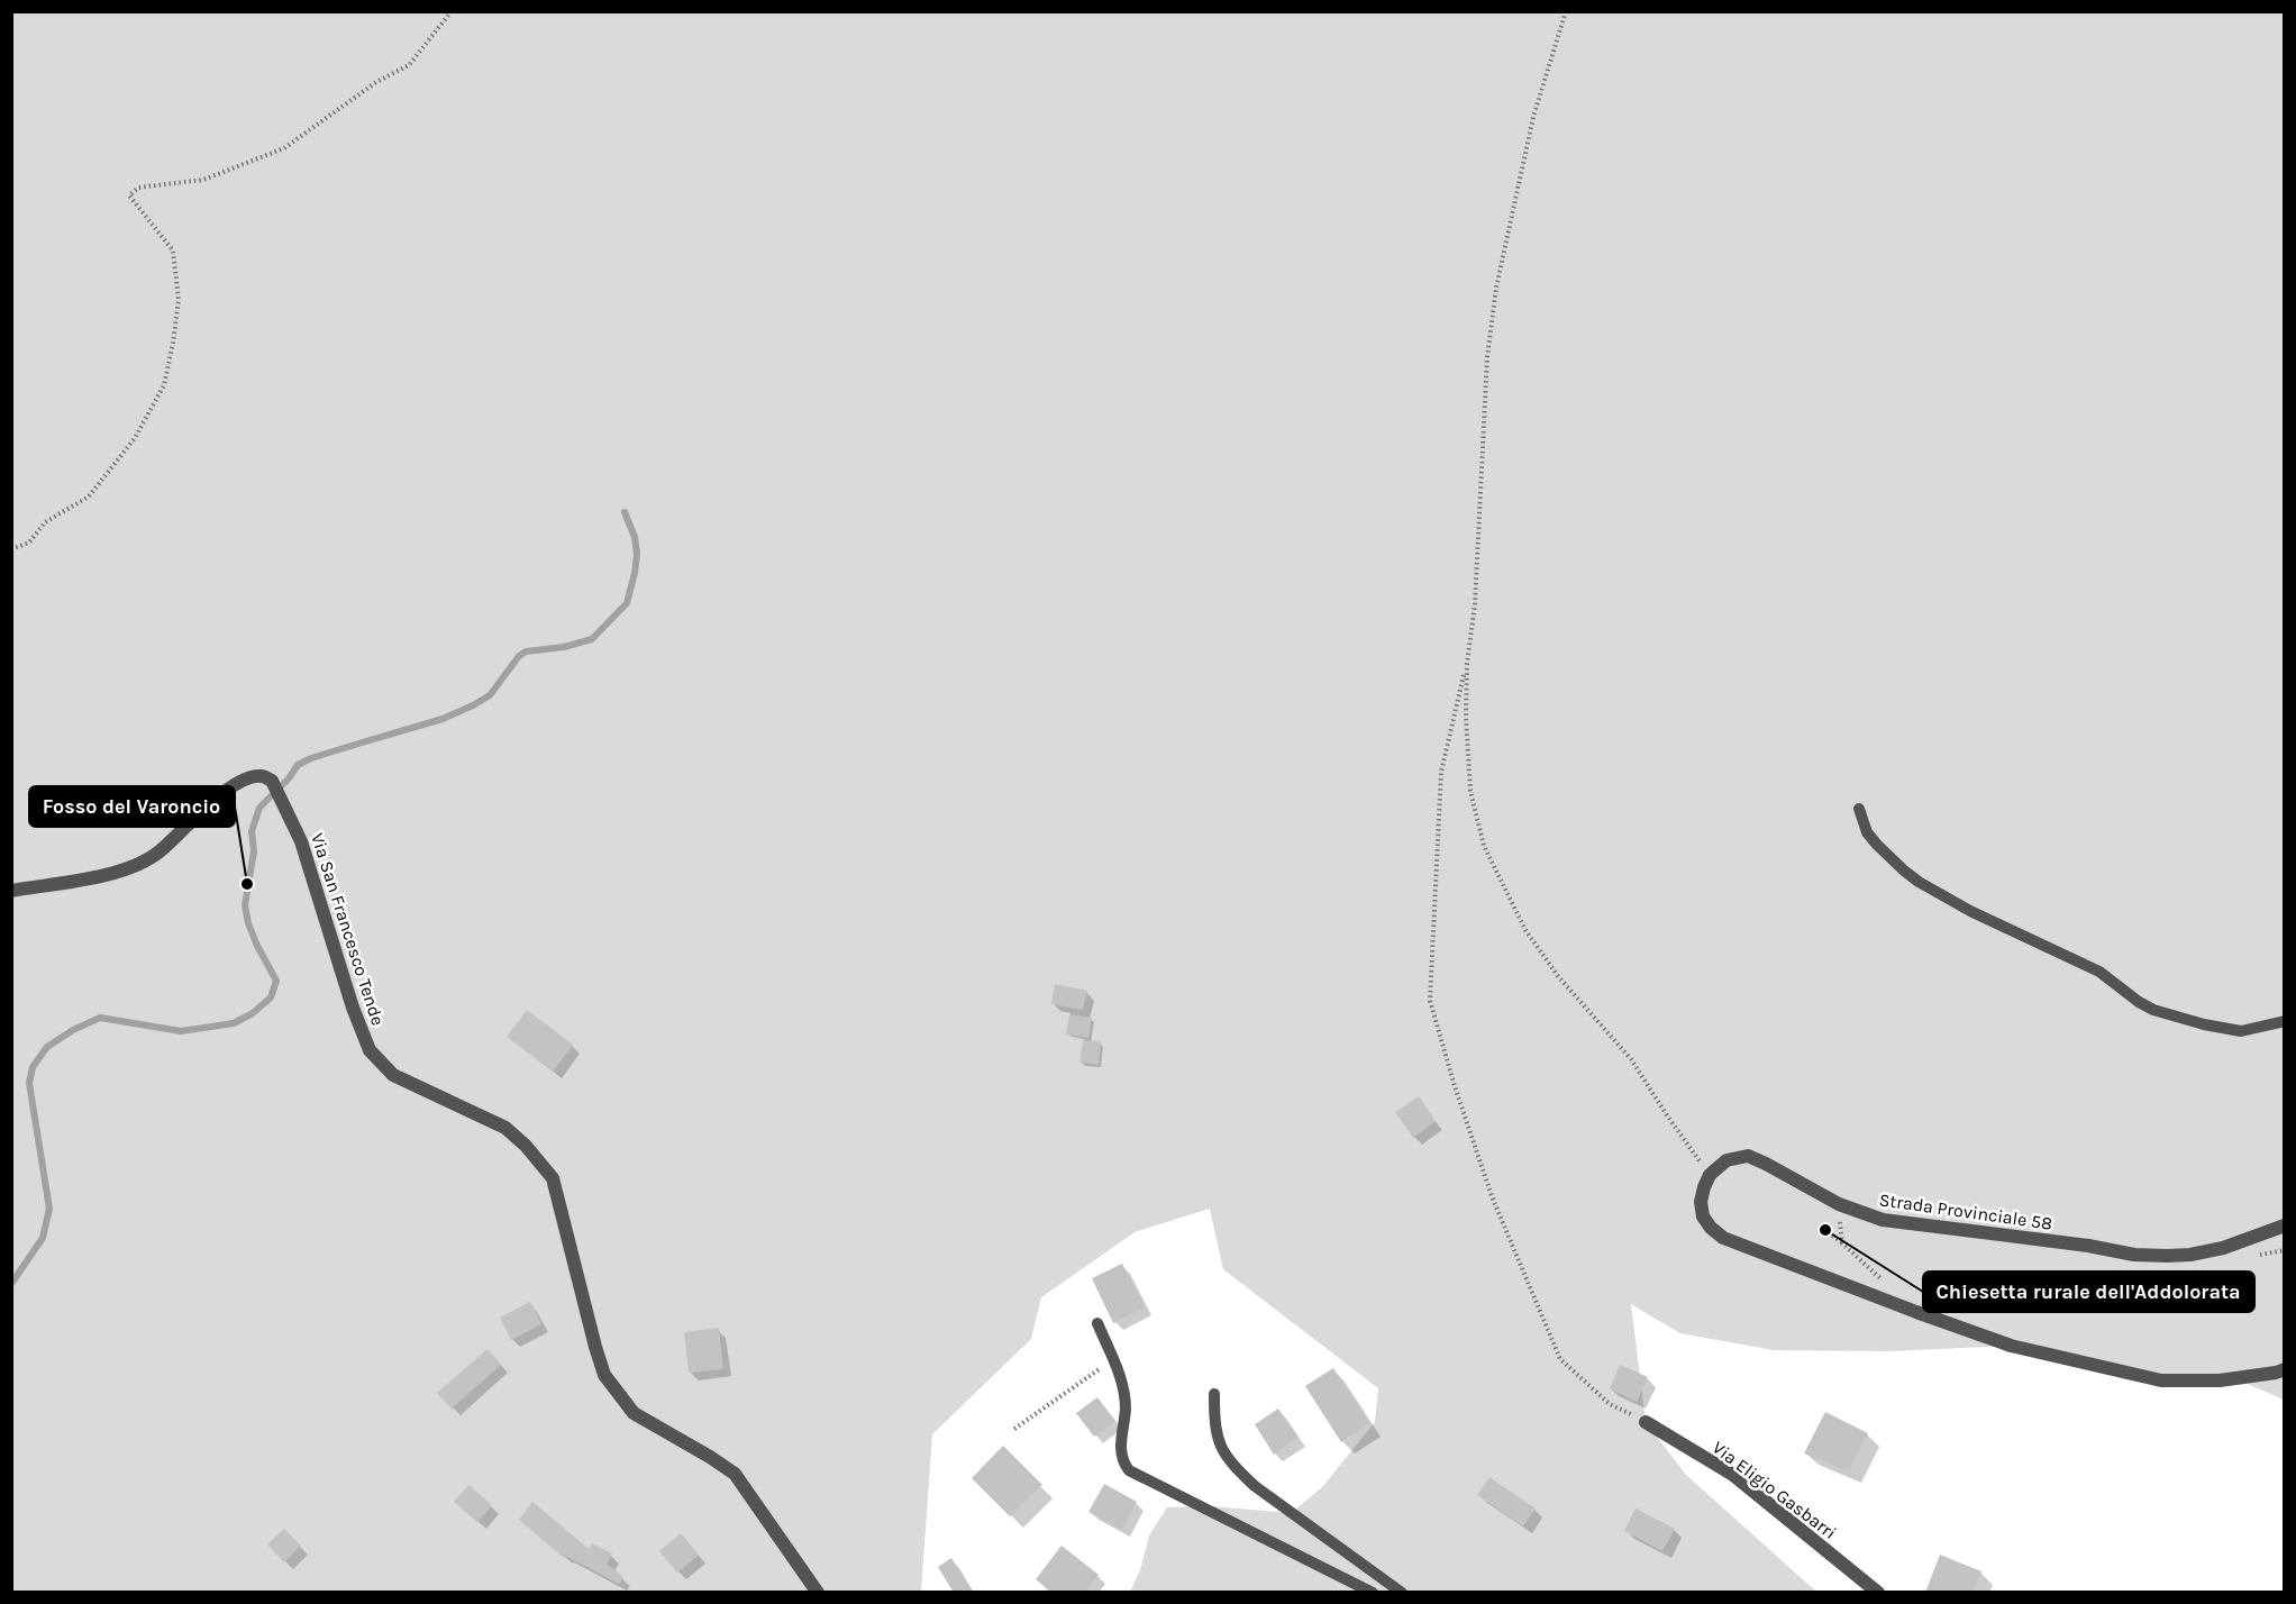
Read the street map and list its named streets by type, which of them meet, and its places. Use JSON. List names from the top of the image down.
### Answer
{
  "streets": {
    "street": ["Via San Francesco Tende", "Strada Provinciale 58", "Via Eligio Gasbarri"]
  },
  "places": ["Fosso del Varoncio", "Chiesetta rurale dell'Addolorata"]
}
